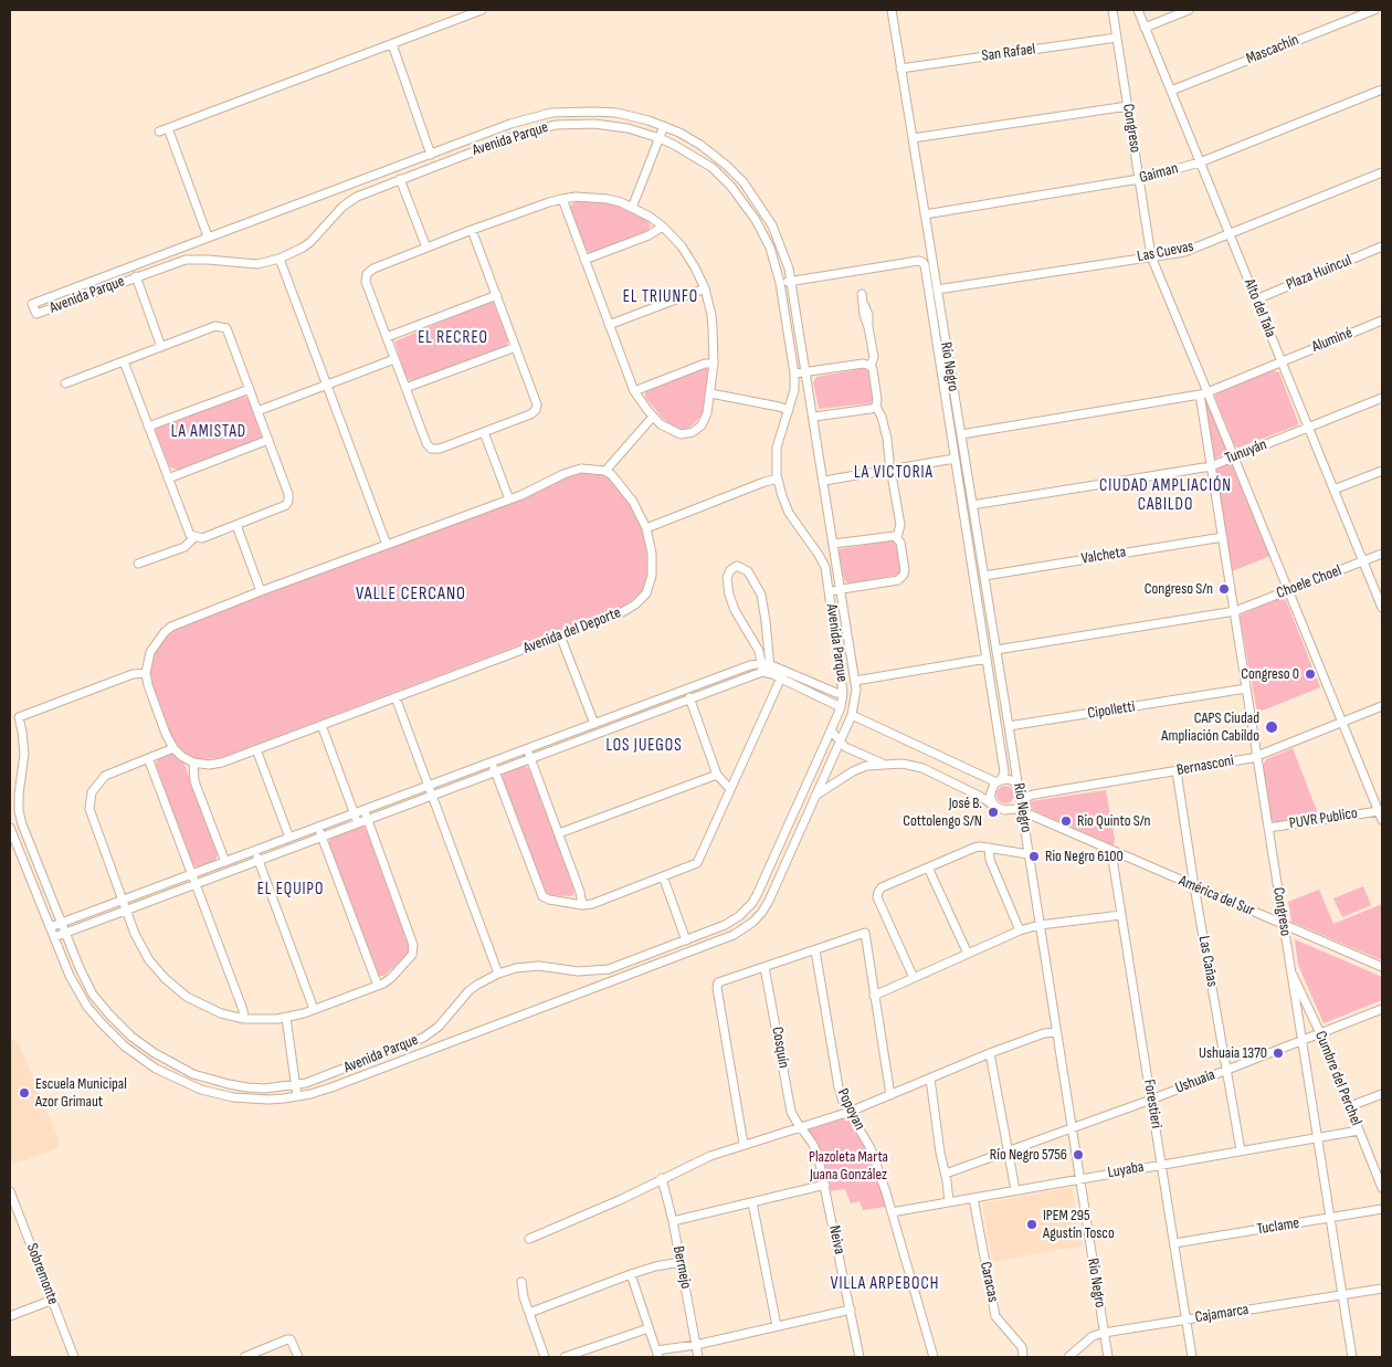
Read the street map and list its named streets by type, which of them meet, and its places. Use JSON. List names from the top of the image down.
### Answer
{
  "streets": {
    "street": [
      "Mascachín",
      "San Rafael",
      "Congreso",
      "Avenida Parque",
      "Gaiman",
      "Las Cuevas",
      "Plaza Huincul",
      "Alto del Tala",
      "Aluminé",
      "Río Negro",
      "Tunuyán",
      "Valcheta",
      "Choele Choel",
      "Avenida del Deporte",
      "Cipolletti",
      "Bernasconi",
      "PUVR Publico",
      "América del Sur",
      "Las Cañas",
      "Cosquín",
      "Cumbre del Perchel",
      "Ushuaia",
      "Forestieri",
      "Popoyan",
      "Luyaba",
      "Tuclame",
      "Neiva",
      "Bermejo",
      "Sobremonte",
      "Caracas",
      "Cajamarca"
    ]
  },
  "crossings": [
    ["Mascachín", "Alto del Tala"],
    ["San Rafael", "Congreso"],
    ["San Rafael", "Río Negro"],
    ["Congreso", "Gaiman"],
    ["Congreso", "Las Cuevas"],
    ["Congreso", "Aluminé"],
    ["Congreso", "Tunuyán"],
    ["Congreso", "Valcheta"],
    ["Congreso", "Choele Choel"],
    ["Congreso", "Cipolletti"],
    ["Congreso", "Bernasconi"],
    ["Congreso", "PUVR Publico"],
    ["Congreso", "América del Sur"],
    ["Congreso", "Cumbre del Perchel"],
    ["Congreso", "Ushuaia"],
    ["Congreso", "Luyaba"],
    ["Congreso", "Tuclame"],
    ["Congreso", "Cajamarca"],
    ["Avenida Parque", "Río Negro"],
    ["Gaiman", "Alto del Tala"],
    ["Gaiman", "Río Negro"],
    ["Las Cuevas", "Alto del Tala"],
    ["Las Cuevas", "Río Negro"],
    ["Plaza Huincul", "Alto del Tala"],
    ["Alto del Tala", "Aluminé"],
    ["Alto del Tala", "Tunuyán"],
    ["Alto del Tala", "Choele Choel"],
    ["Aluminé", "Río Negro"],
    ["Río Negro", "Tunuyán"],
    ["Río Negro", "Valcheta"],
    ["Río Negro", "Choele Choel"],
    ["Río Negro", "Cipolletti"],
    ["Río Negro", "Bernasconi"],
    ["Río Negro", "América del Sur"],
    ["Río Negro", "Ushuaia"],
    ["Río Negro", "Luyaba"],
    ["Río Negro", "Cajamarca"],
    ["Bernasconi", "América del Sur"],
    ["Bernasconi", "Las Cañas"],
    ["América del Sur", "Las Cañas"],
    ["América del Sur", "Forestieri"],
    ["Las Cañas", "Ushuaia"],
    ["Las Cañas", "Luyaba"],
    ["Cosquín", "Neiva"],
    ["Cumbre del Perchel", "Ushuaia"],
    ["Cumbre del Perchel", "Luyaba"],
    ["Ushuaia", "Forestieri"],
    ["Forestieri", "Luyaba"],
    ["Forestieri", "Tuclame"],
    ["Forestieri", "Cajamarca"],
    ["Popoyan", "Luyaba"],
    ["Luyaba", "Caracas"]
  ],
  "districts": [
    "EL TRIUNFO",
    "EL RECREO",
    "LA AMISTAD",
    "LA VICTORIA",
    "CIUDAD AMPLIACIÓN CABILDO",
    "VALLE CERCANO",
    "LOS JUEGOS",
    "EL EQUIPO",
    "VILLA ARPEBOCH"
  ],
  "parks": ["Plazoleta Marta Juana González"],
  "places": [
    "Congreso S/n",
    "Congreso 0",
    "CAPS Ciudad Ampliación Cabildo",
    "José B. Cottolengo S/N",
    "Rio Quinto S/n",
    "Rio Negro 6100",
    "Ushuaia 1370",
    "Escuela Municipal Azor Grimaut",
    "Río Negro 5756",
    "IPEM 295 Agustín Tosco"
  ]
}
